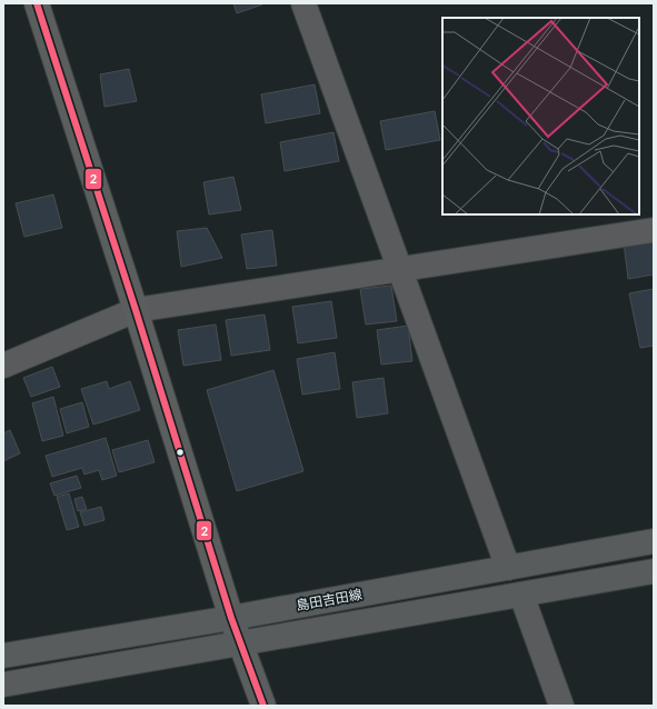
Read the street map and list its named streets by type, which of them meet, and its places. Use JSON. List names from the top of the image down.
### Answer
{
  "streets": {
    "main road": ["島田吉田線"]
  },
  "lines": ["transit line 2"]
}
